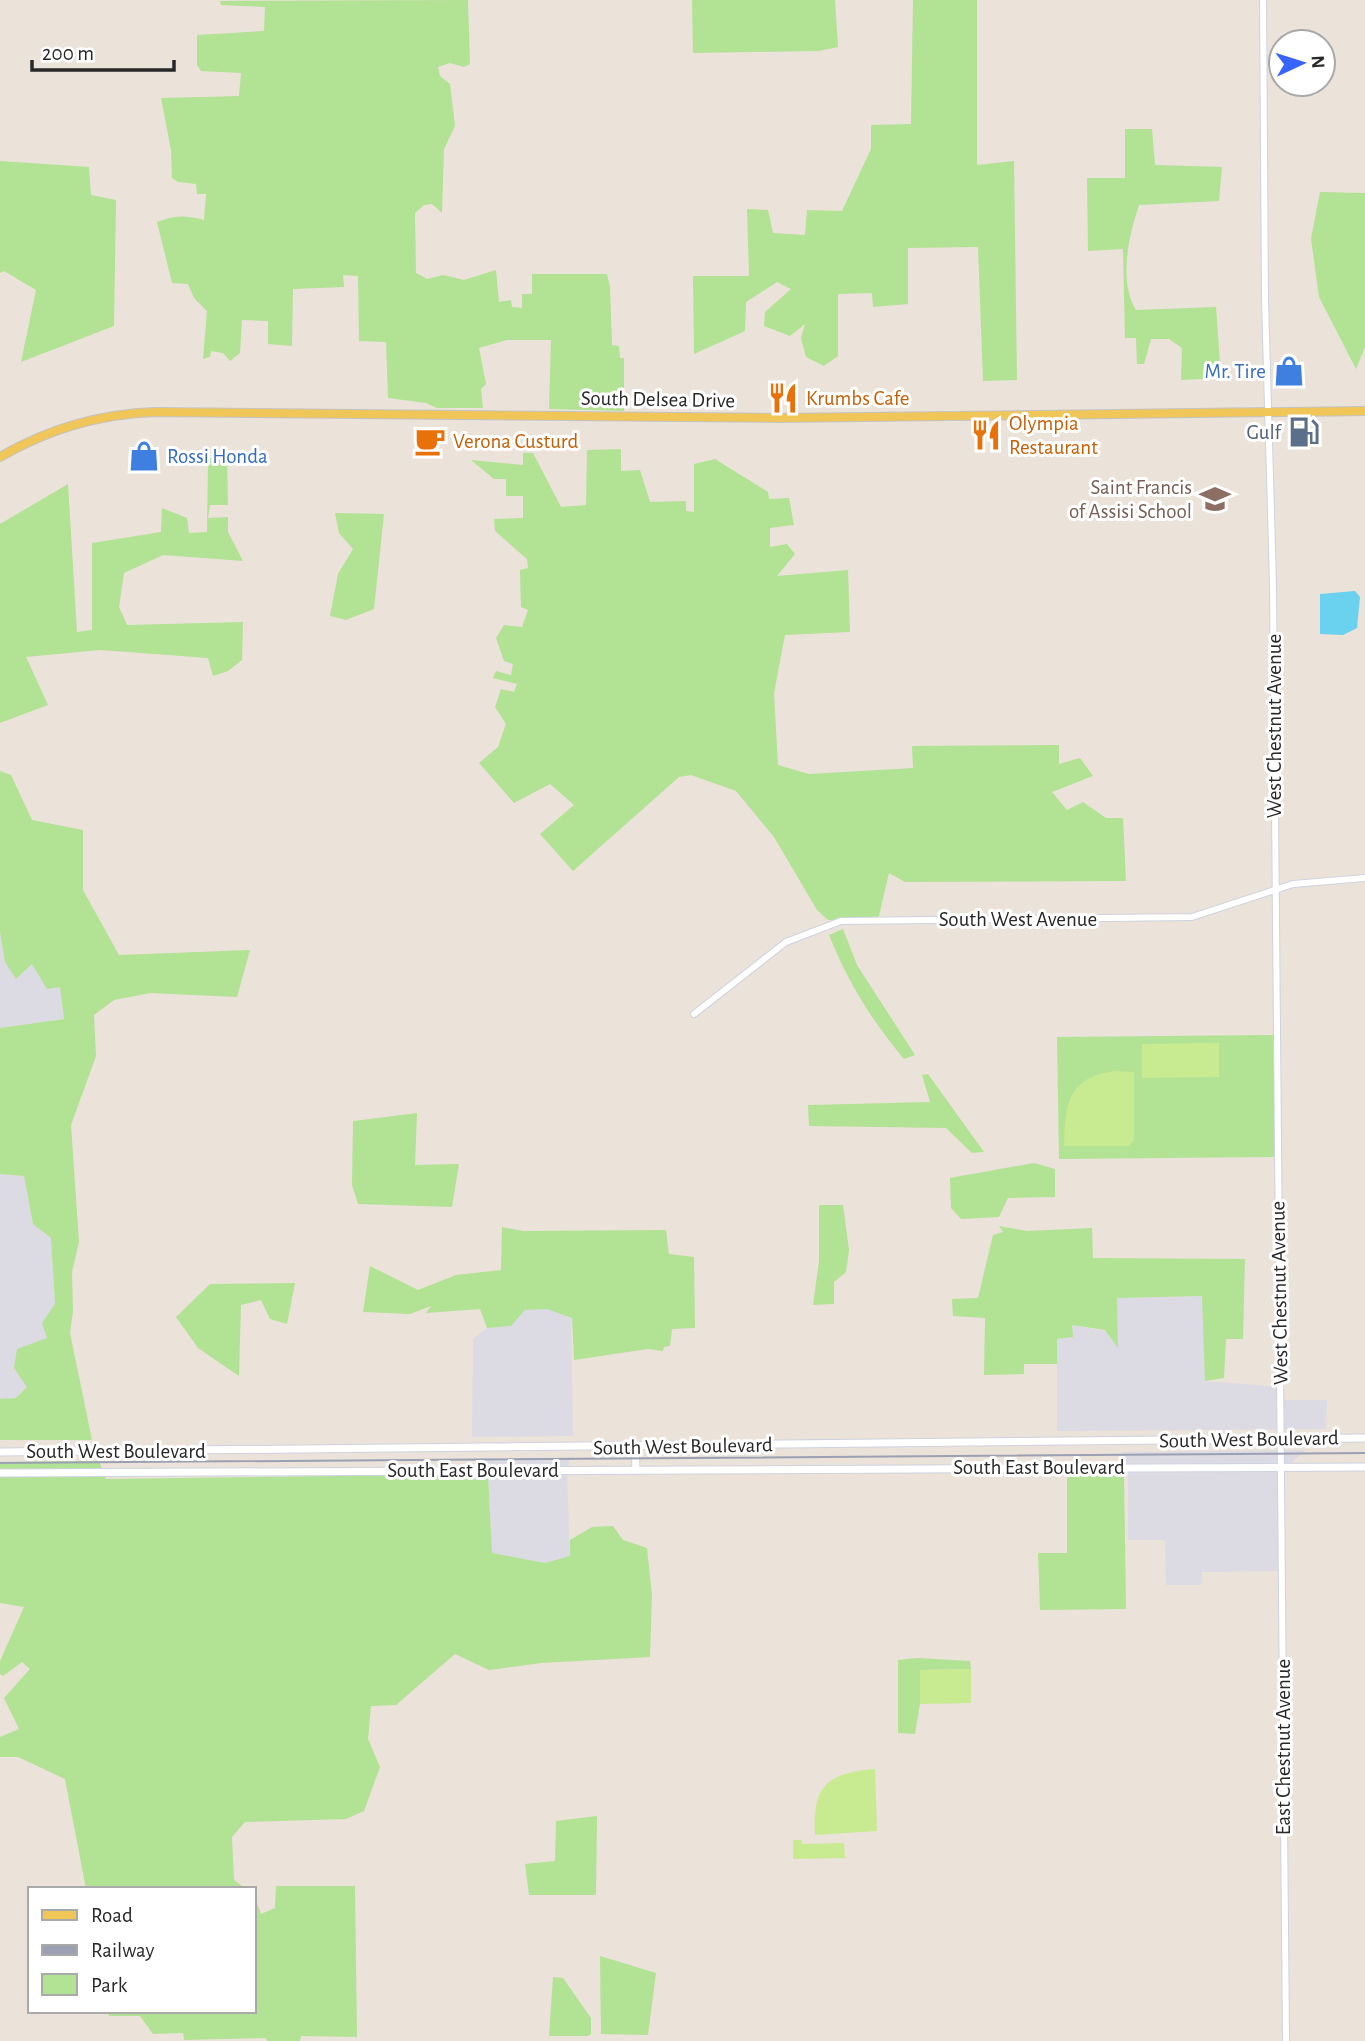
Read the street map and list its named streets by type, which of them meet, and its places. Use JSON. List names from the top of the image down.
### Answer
{
  "streets": {
    "main road": ["South Delsea Drive", "South West Boulevard", "South East Boulevard"],
    "street": ["West Chestnut Avenue", "South West Avenue", "East Chestnut Avenue"]
  },
  "crossings": [
    ["South Delsea Drive", "West Chestnut Avenue"],
    ["West Chestnut Avenue", "South West Avenue"],
    ["West Chestnut Avenue", "South West Boulevard"],
    ["West Chestnut Avenue", "East Chestnut Avenue"],
    ["South East Boulevard", "East Chestnut Avenue"]
  ],
  "places": {
    "shop": ["Mr. Tire", "Rossi Honda"],
    "restaurant": ["Krumbs Cafe", "Olympia Restaurant"],
    "fuel station": ["Gulf"],
    "cafe": ["Verona Custurd"],
    "school or university": ["Saint Francis of Assisi School"]
  },
  "legend": ["Road", "Railway", "Park"],
  "scale_bar": "200 m",
  "north": "right"
}
